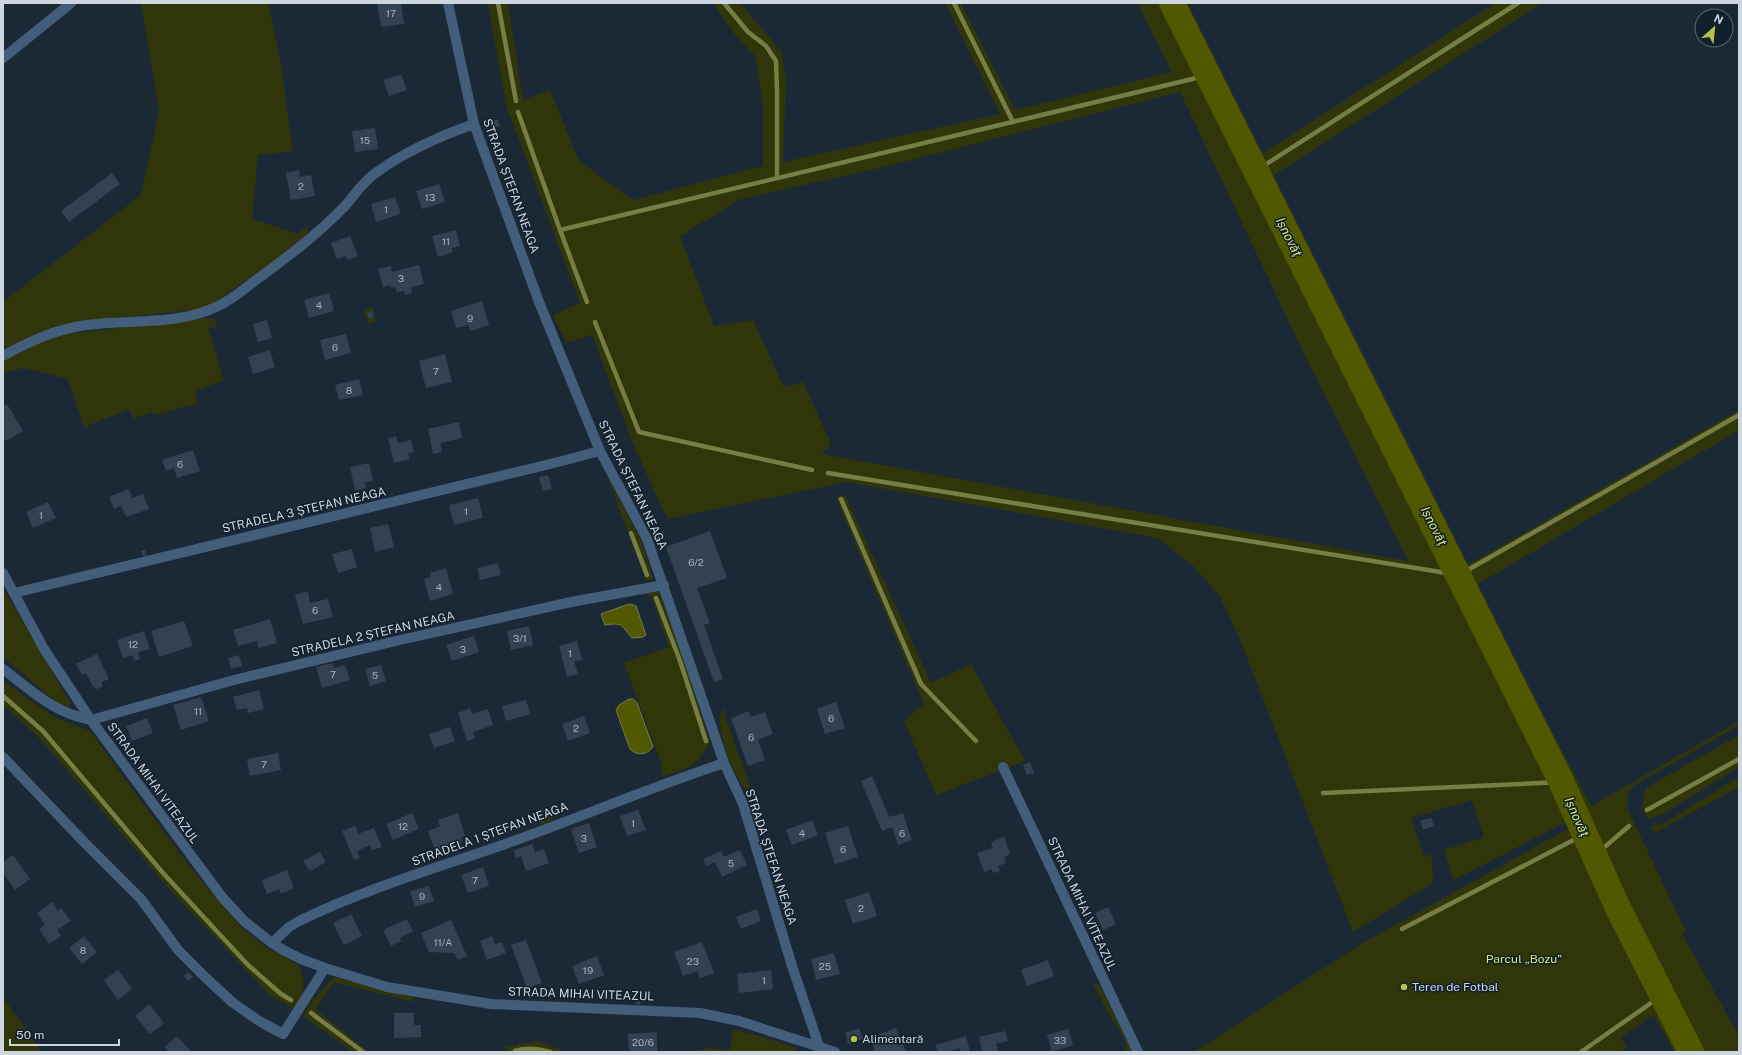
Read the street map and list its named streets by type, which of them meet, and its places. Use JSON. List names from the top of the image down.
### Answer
{
  "streets": {
    "street": [
      "STRADA ȘTEFAN NEAGA",
      "STRADELA 3 ȘTEFAN NEAGA",
      "STRADELA 2 ȘTEFAN NEAGA",
      "STRADA MIHAI VITEAZUL",
      "STRADELA 1 ȘTEFAN NEAGA"
    ]
  },
  "crossings": [
    ["STRADA ȘTEFAN NEAGA", "STRADELA 3 ȘTEFAN NEAGA"],
    ["STRADA ȘTEFAN NEAGA", "STRADELA 2 ȘTEFAN NEAGA"],
    ["STRADA ȘTEFAN NEAGA", "STRADA MIHAI VITEAZUL"],
    ["STRADA ȘTEFAN NEAGA", "STRADELA 1 ȘTEFAN NEAGA"],
    ["STRADELA 3 ȘTEFAN NEAGA", "STRADA MIHAI VITEAZUL"],
    ["STRADELA 2 ȘTEFAN NEAGA", "STRADA MIHAI VITEAZUL"],
    ["STRADA MIHAI VITEAZUL", "STRADELA 1 ȘTEFAN NEAGA"]
  ],
  "water": ["Ișnovăț"],
  "parks": ["Parcul „Bozu”"],
  "places": ["Teren de Fotbal", "Alimentară"],
  "house_numbers": [
    "17",
    "15",
    "2",
    "13",
    "1",
    "11",
    "3",
    "4",
    "9",
    "6",
    "7",
    "8",
    "6",
    "1",
    "1",
    "6/2",
    "4",
    "6",
    "3/1",
    "12",
    "3",
    "1",
    "7",
    "5",
    "11",
    "6",
    "2",
    "6",
    "7",
    "1",
    "12",
    "4",
    "6",
    "3",
    "6",
    "5",
    "7",
    "9",
    "2",
    "11/A",
    "8",
    "23",
    "25",
    "19",
    "1",
    "33",
    "20/6"
  ],
  "scale_bar": "50 m",
  "north": "top right"
}
